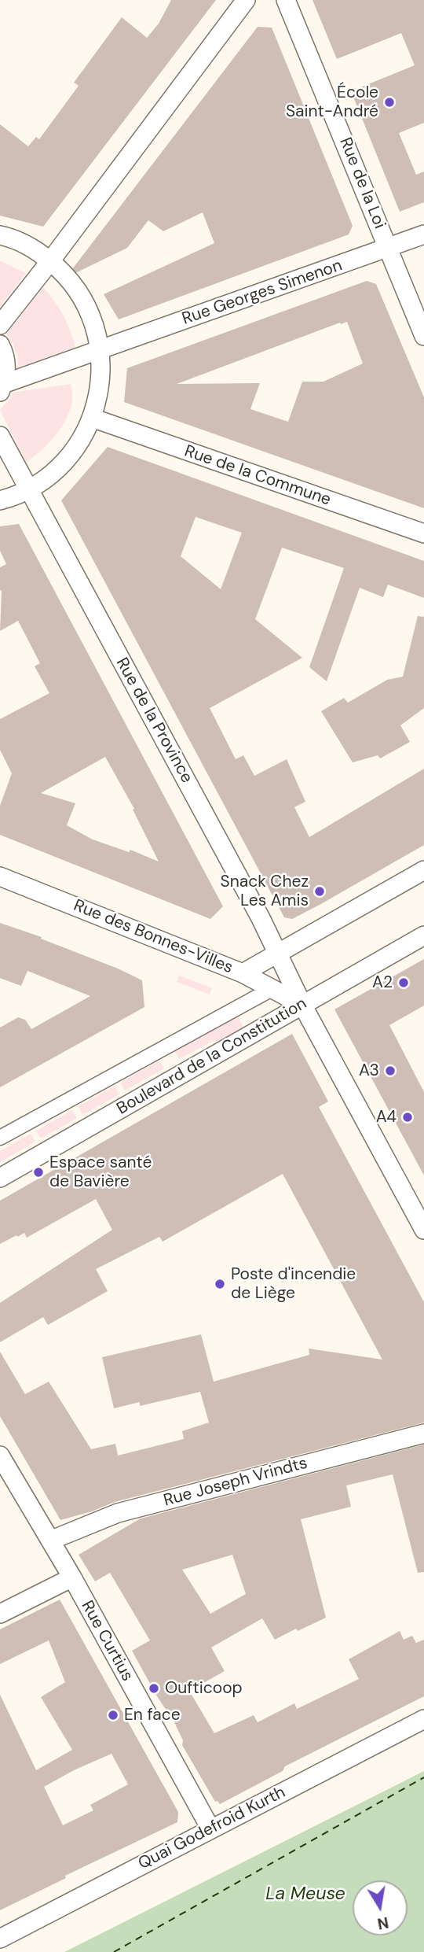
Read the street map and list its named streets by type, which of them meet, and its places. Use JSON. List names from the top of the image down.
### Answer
{
  "streets": {
    "street": [
      "Rue de la Loi",
      "Rue Georges Simenon",
      "Rue de la Commune",
      "Rue de la Province",
      "Rue des Bonnes-Villes",
      "Boulevard de la Constitution",
      "Rue Joseph Vrindts",
      "Rue Curtius",
      "Quai Godefroid Kurth"
    ]
  },
  "crossings": [
    ["Rue de la Loi", "Rue Georges Simenon"],
    ["Rue de la Province", "Rue des Bonnes-Villes"],
    ["Rue de la Province", "Boulevard de la Constitution"],
    ["Rue des Bonnes-Villes", "Boulevard de la Constitution"],
    ["Rue Joseph Vrindts", "Rue Curtius"],
    ["Rue Curtius", "Quai Godefroid Kurth"]
  ],
  "water": ["La Meuse"],
  "places": [
    "École Saint-André",
    "Snack Chez Les Amis",
    "A2",
    "A3",
    "A4",
    "Espace santé de Bavière",
    "Poste d'incendie de Liège",
    "Oufticoop",
    "En face"
  ],
  "north": "bottom"
}
